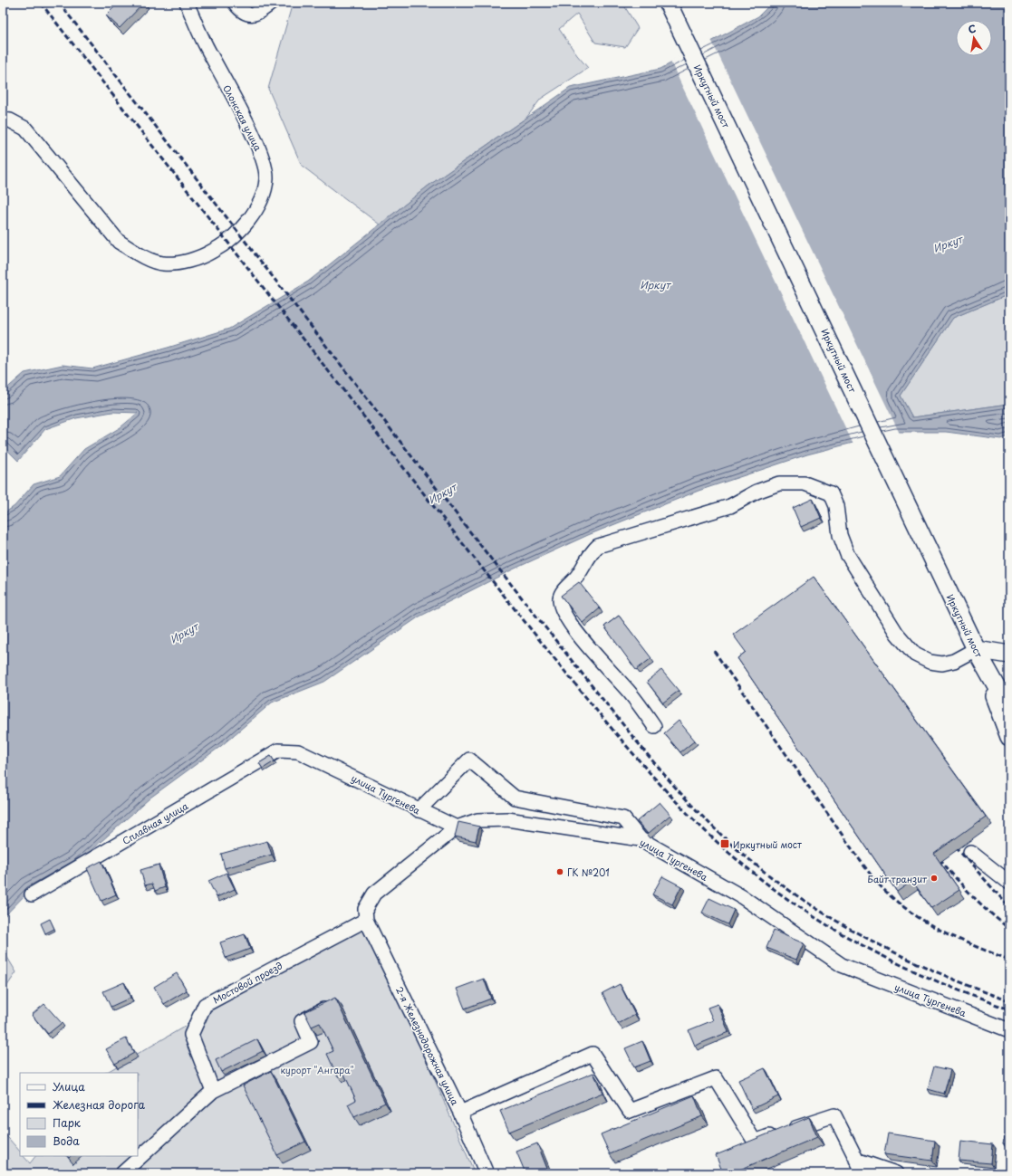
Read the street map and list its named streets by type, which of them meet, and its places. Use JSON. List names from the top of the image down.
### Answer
{
  "streets": {
    "main road": ["Иркутный мост"],
    "street": [
      "Олонская улица",
      "улица Тургенева",
      "Сплавная улица",
      "Мостовой проезд",
      "2-я Железнодорожная улица"
    ]
  },
  "crossings": [
    ["улица Тургенева", "Сплавная улица"],
    ["Мостовой проезд", "2-я Железнодорожная улица"]
  ],
  "water": ["Иркут"],
  "parks": ["курорт \"Ангара\""],
  "places": {
    "transit": ["Иркутный мост"],
    "other": ["ГК №201", "Байт транзит"]
  },
  "legend": [
    "Улица",
    "Железная дорога",
    "Парк",
    "Вода"
  ],
  "north": "top"
}
